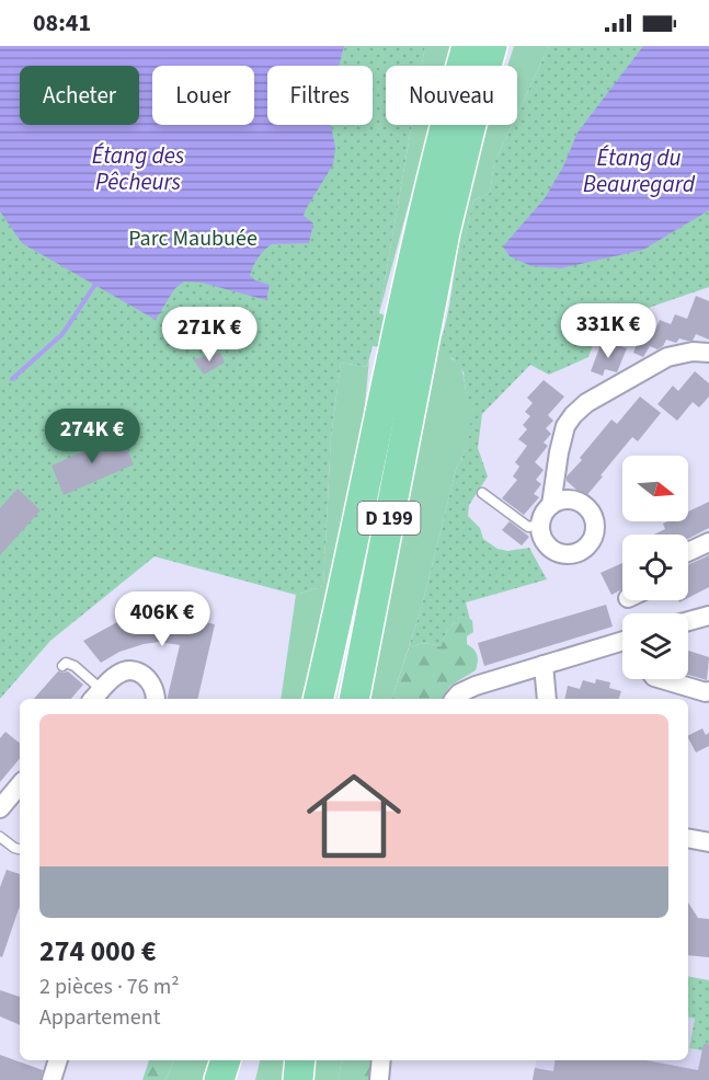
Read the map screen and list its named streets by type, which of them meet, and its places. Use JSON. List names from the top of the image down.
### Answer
{
  "streets": {
    "highway": ["D 199"]
  },
  "water": ["Étang des Pêcheurs", "Étang du Beauregard"],
  "parks": ["Parc Maubuée"],
  "north": "right",
  "page": {
    "status": "08:41",
    "chip": [
      "Acheter",
      "Louer",
      "Filtres",
      "Nouveau"
    ],
    "price": [
      "331K €",
      "271K €",
      "274K €",
      "406K €"
    ],
    "list": [
      {
        "name": "274 000 €",
        "note": "2 pièces · 76 m² · Appartement"
      }
    ]
  }
}
